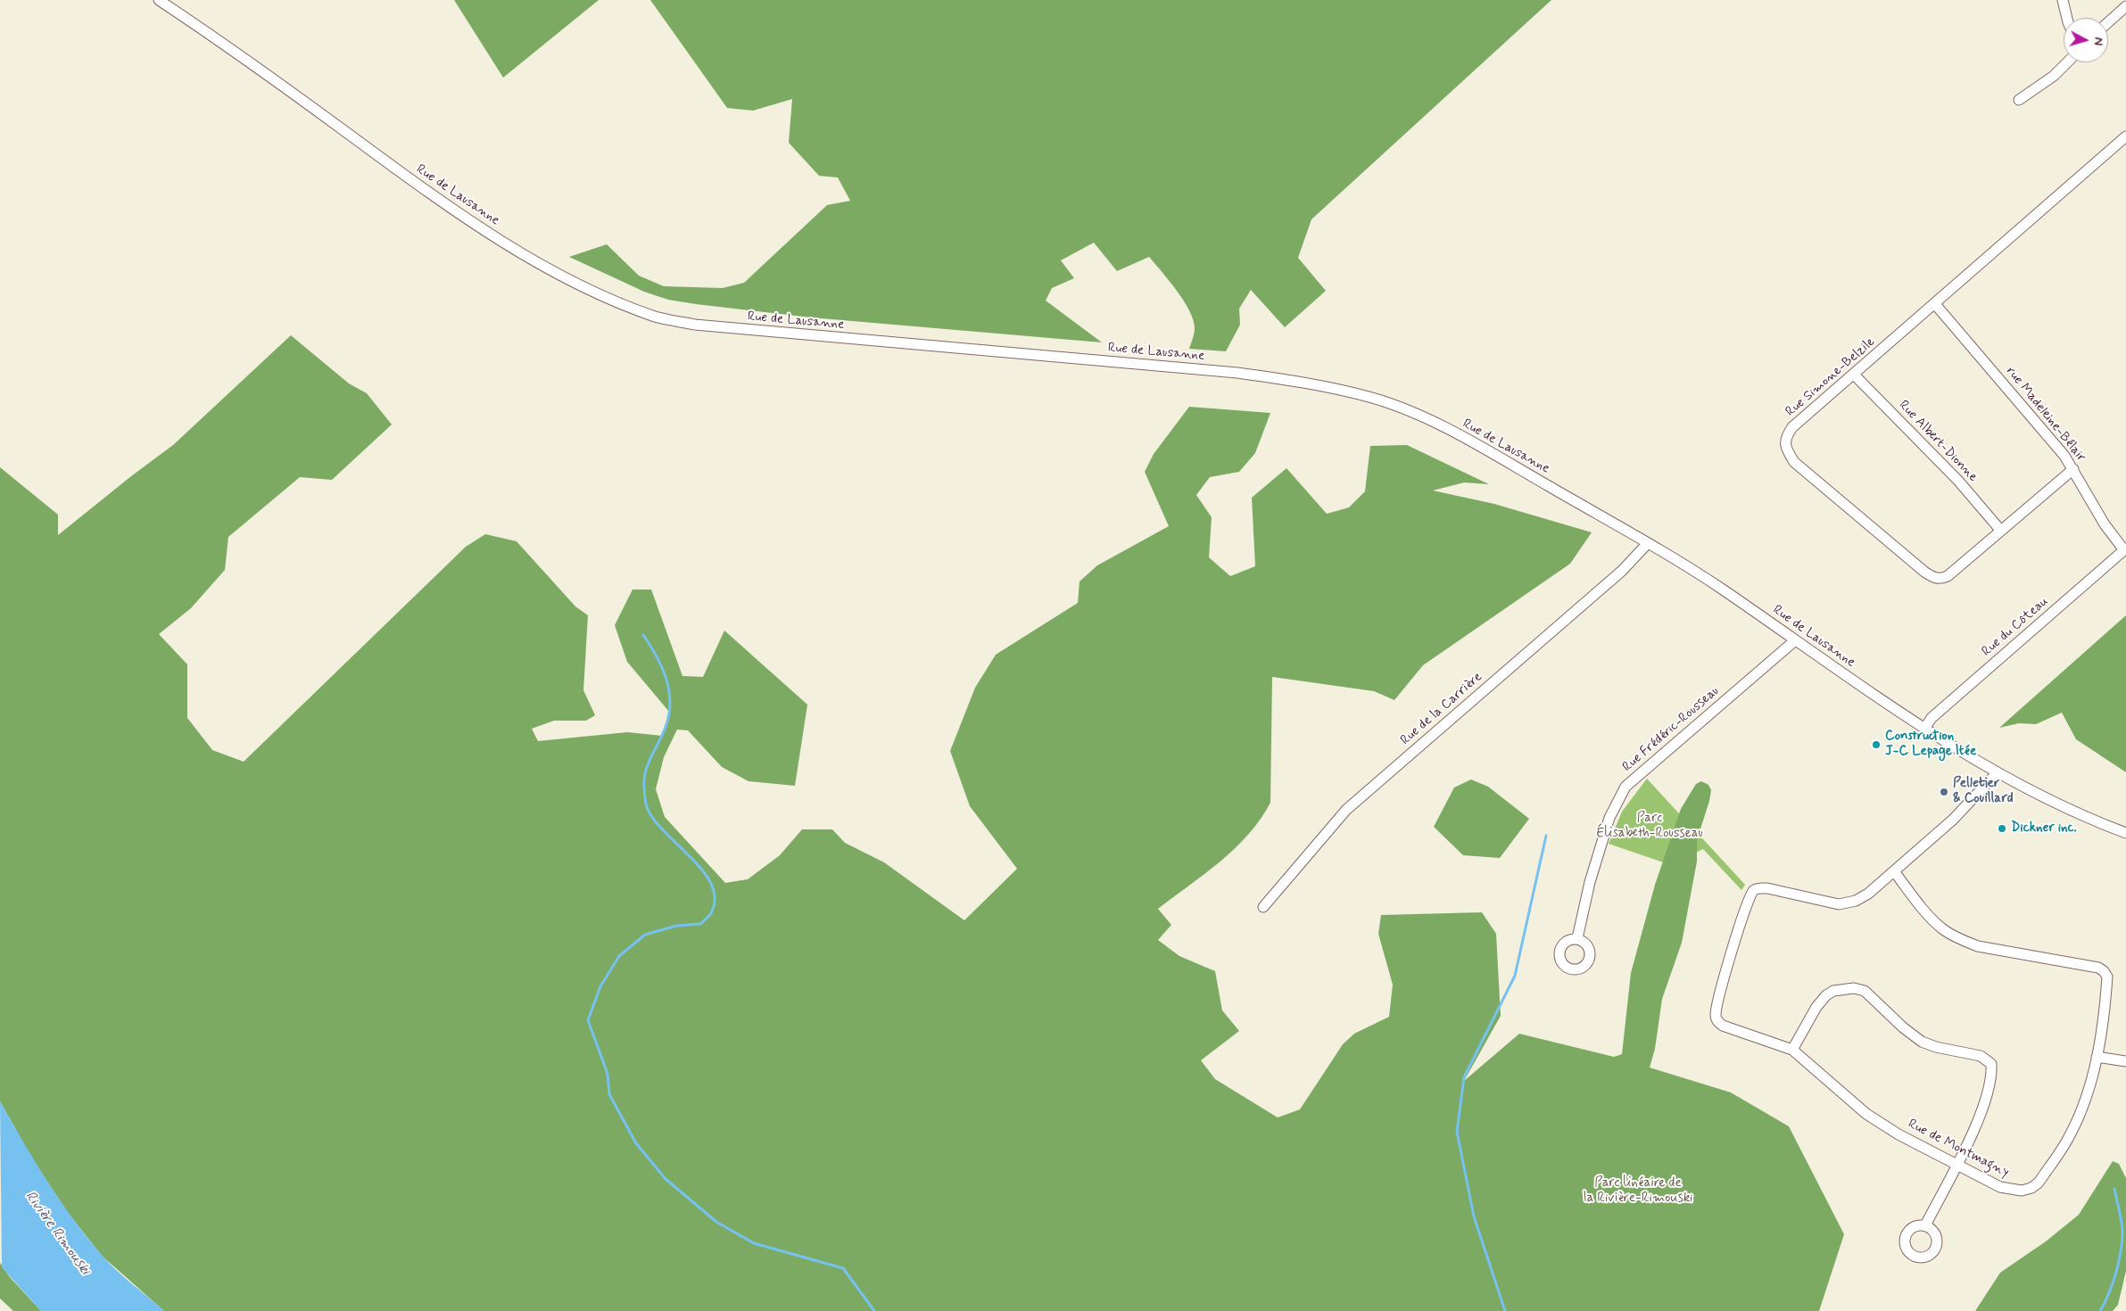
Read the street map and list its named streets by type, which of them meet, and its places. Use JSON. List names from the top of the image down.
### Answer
{
  "streets": {
    "street": [
      "Rue de Lausanne",
      "Rue Simone-Belzile",
      "rue Madeleine-Bélair",
      "Rue Albert-Dionne",
      "Rue du Côteau",
      "Rue de la Carrière",
      "Rue Frédéric-Rousseau",
      "Rue de Montmagny"
    ]
  },
  "crossings": [
    ["Rue de Lausanne", "Rue du Côteau"],
    ["Rue de Lausanne", "Rue de la Carrière"],
    ["Rue de Lausanne", "Rue Frédéric-Rousseau"],
    ["Rue de Lausanne", "Rue de Montmagny"],
    ["Rue Simone-Belzile", "rue Madeleine-Bélair"],
    ["Rue Simone-Belzile", "Rue Albert-Dionne"],
    ["rue Madeleine-Bélair", "Rue du Côteau"]
  ],
  "water": ["Rivière Rimouski"],
  "parks": ["Parc Élisabeth-Rousseau", "Parc linéaire de la Rivière-Rimouski"],
  "places": ["Construction J-C Lepage ltée", "Pelletier & Couillard", "Dickner inc."],
  "north": "right"
}
